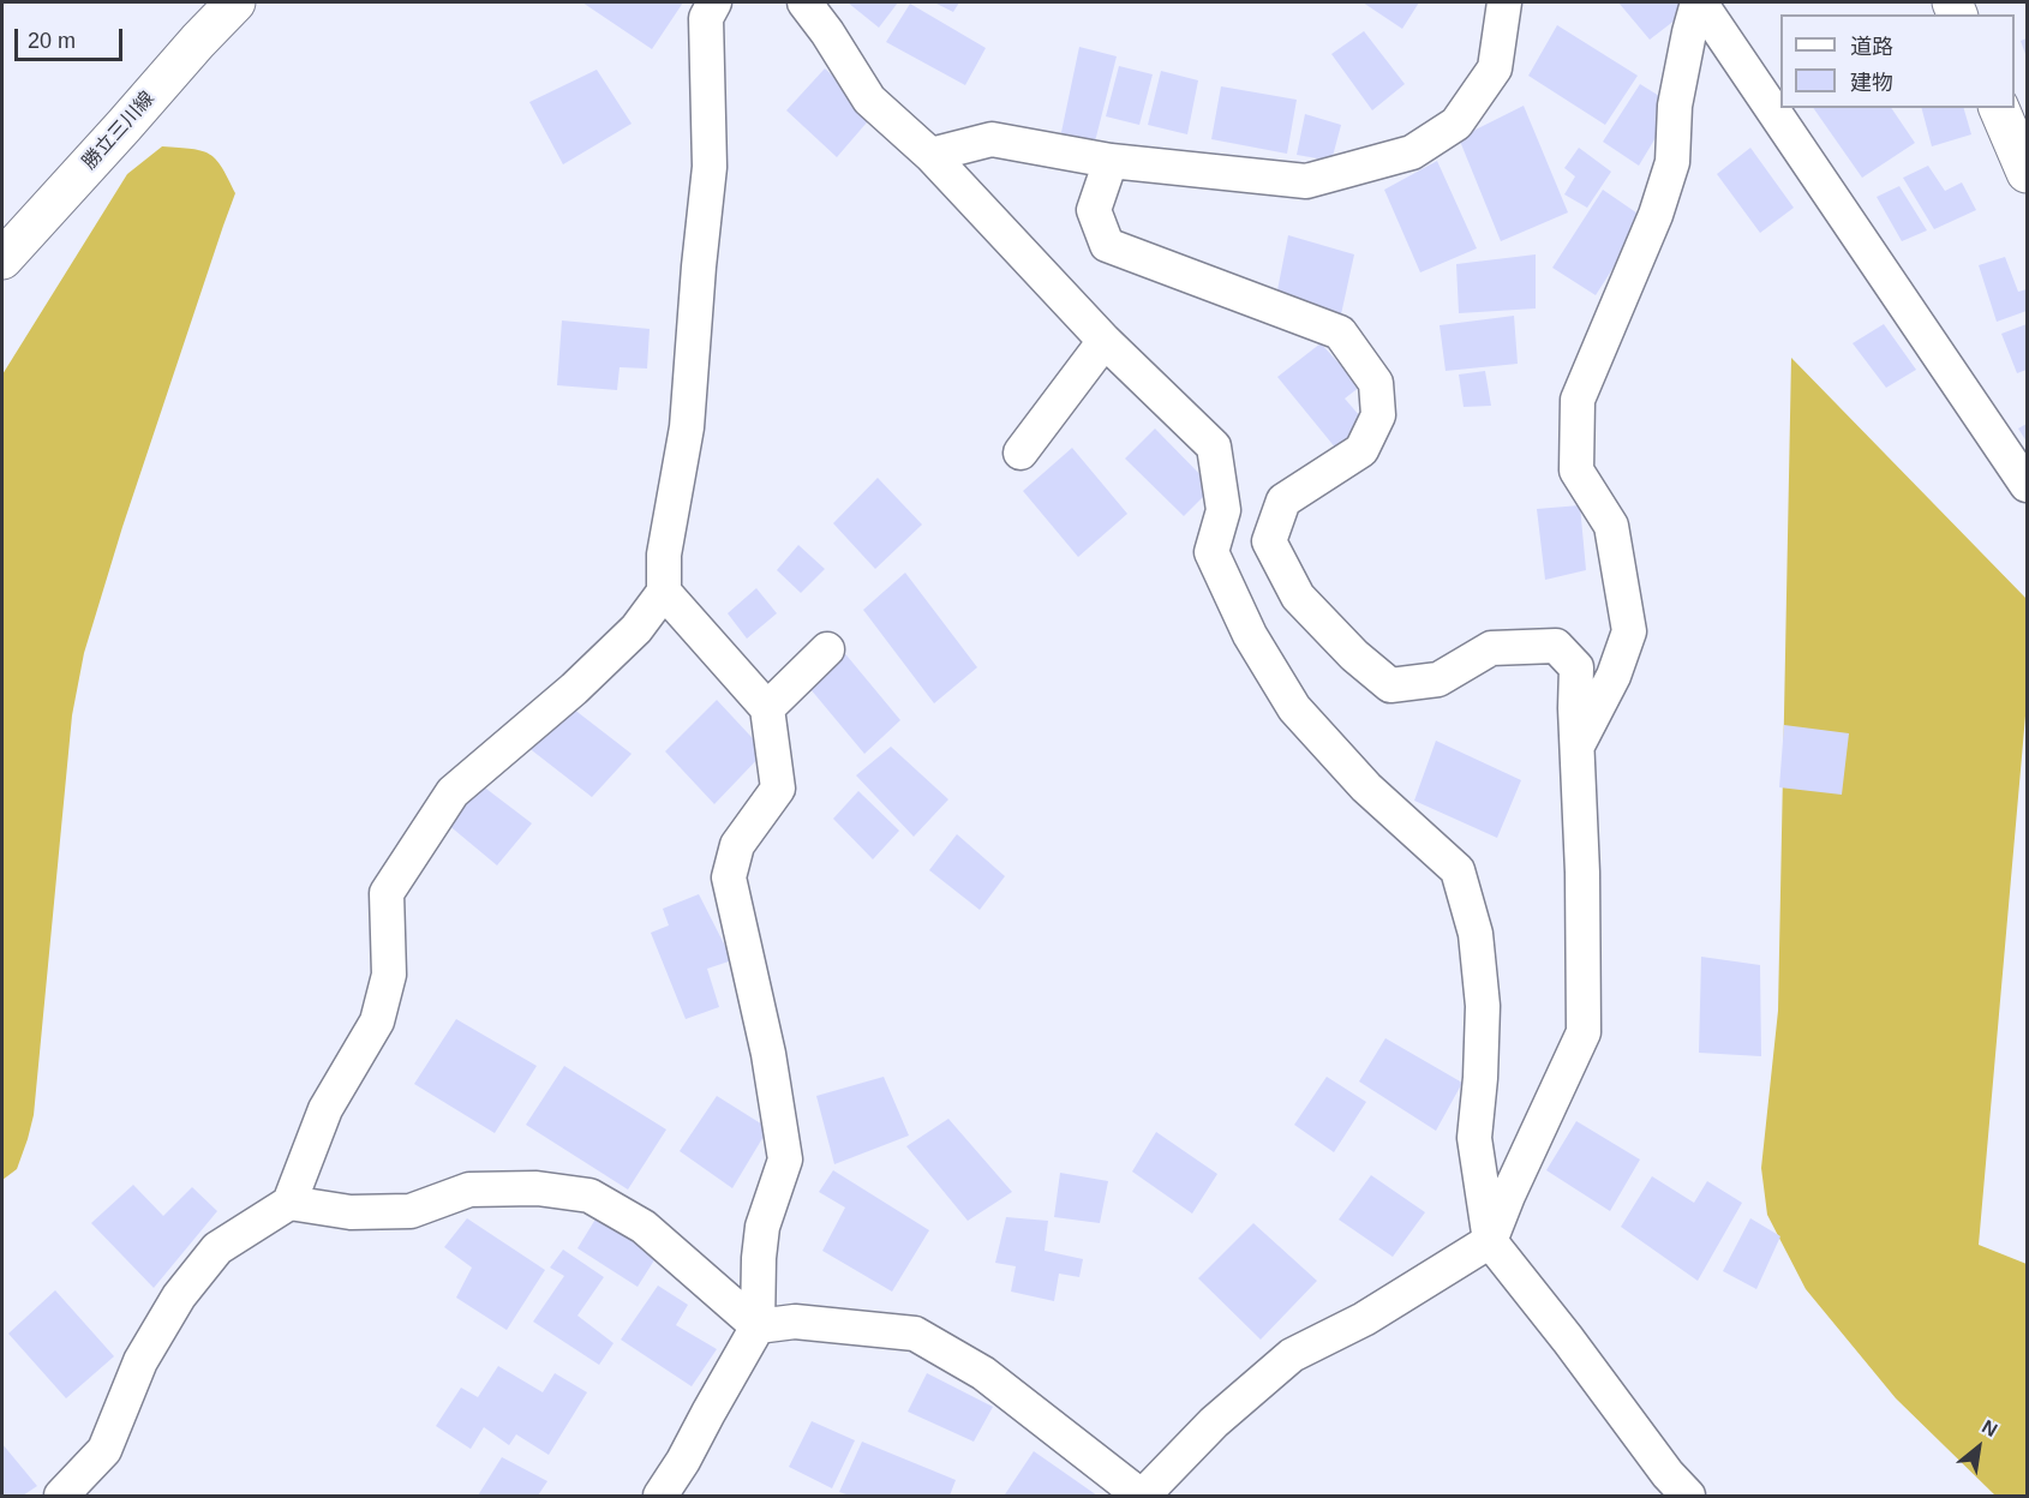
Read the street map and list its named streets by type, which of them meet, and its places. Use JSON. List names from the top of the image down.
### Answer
{
  "streets": {
    "main road": ["勝立三川線"]
  },
  "legend": ["道路", "建物"],
  "scale_bar": "20 m",
  "north": "top right"
}
